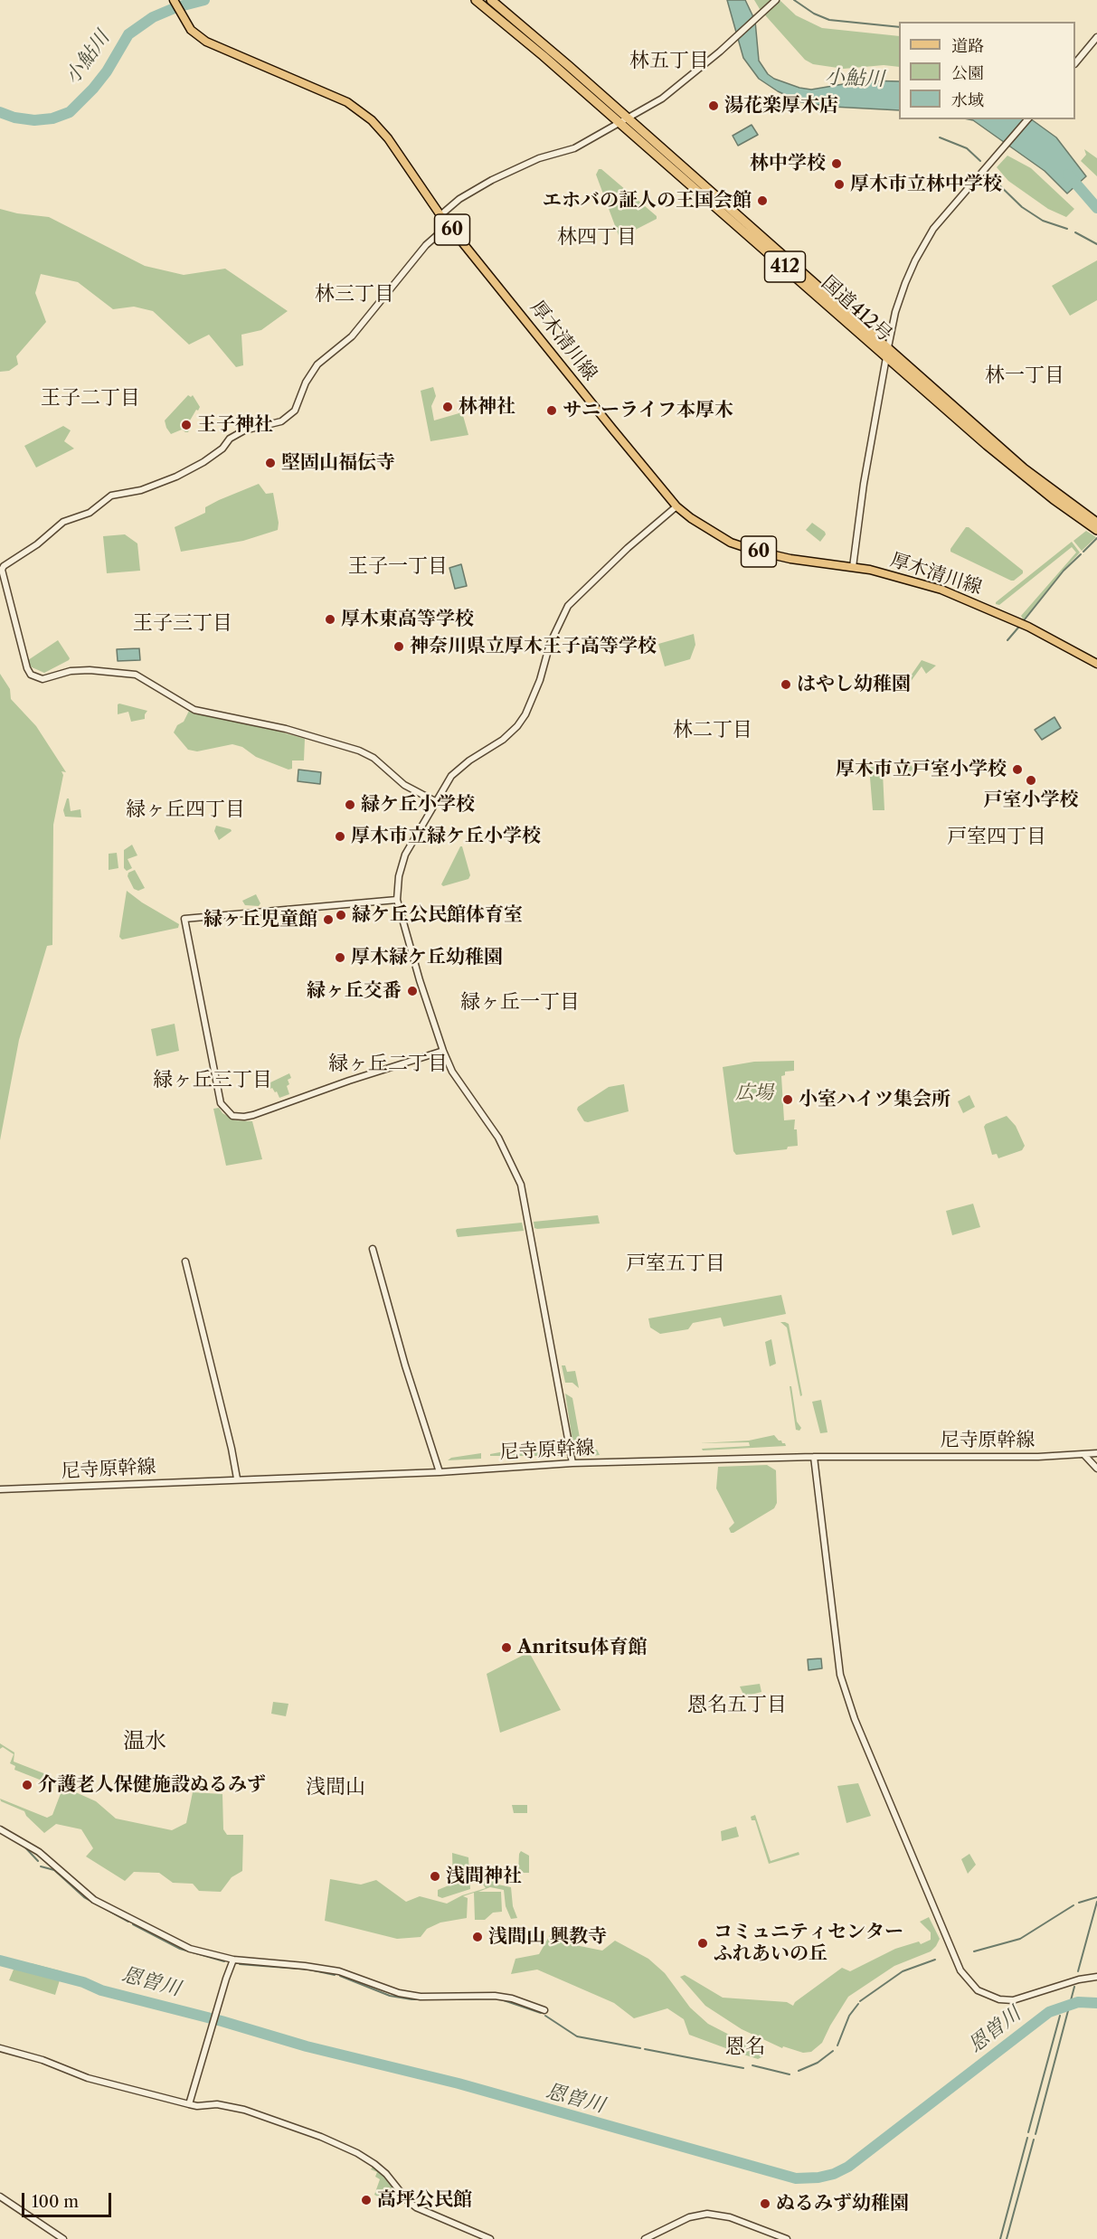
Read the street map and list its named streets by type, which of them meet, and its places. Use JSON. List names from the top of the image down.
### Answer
{
  "streets": {
    "highway": ["412", "国道412号"],
    "main road": ["60", "厚木清川線"],
    "street": ["尼寺原幹線"]
  },
  "districts": [
    "林五丁目",
    "林四丁目",
    "林三丁目",
    "林一丁目",
    "王子二丁目",
    "王子一丁目",
    "王子三丁目",
    "林二丁目",
    "緑ヶ丘四丁目",
    "戸室四丁目",
    "緑ヶ丘一丁目",
    "緑ヶ丘二丁目",
    "緑ヶ丘三丁目",
    "戸室五丁目",
    "恩名五丁目",
    "温水",
    "浅間山",
    "恩名"
  ],
  "water": ["小鮎川", "恩曽川"],
  "parks": ["広場"],
  "places": [
    "湯花楽厚木店",
    "林中学校",
    "厚木市立林中学校",
    "エホバの証人の王国会館",
    "林神社",
    "サニーライフ本厚木",
    "王子神社",
    "堅固山福伝寺",
    "厚木東高等学校",
    "神奈川県立厚木王子高等学校",
    "はやし幼稚園",
    "厚木市立戸室小学校",
    "戸室小学校",
    "緑ケ丘小学校",
    "厚木市立緑ケ丘小学校",
    "緑ケ丘公民館体育室",
    "緑ヶ丘児童館",
    "厚木緑ケ丘幼稚園",
    "緑ヶ丘交番",
    "小室ハイツ集会所",
    "Anritsu体育館",
    "介護老人保健施設ぬるみず",
    "浅間神社",
    "浅間山 興教寺",
    "コミュニティセンター ふれあいの丘",
    "高坪公民館",
    "ぬるみず幼稚園"
  ],
  "legend": ["道路", "公園", "水域"],
  "scale_bar": "100 m"
}
